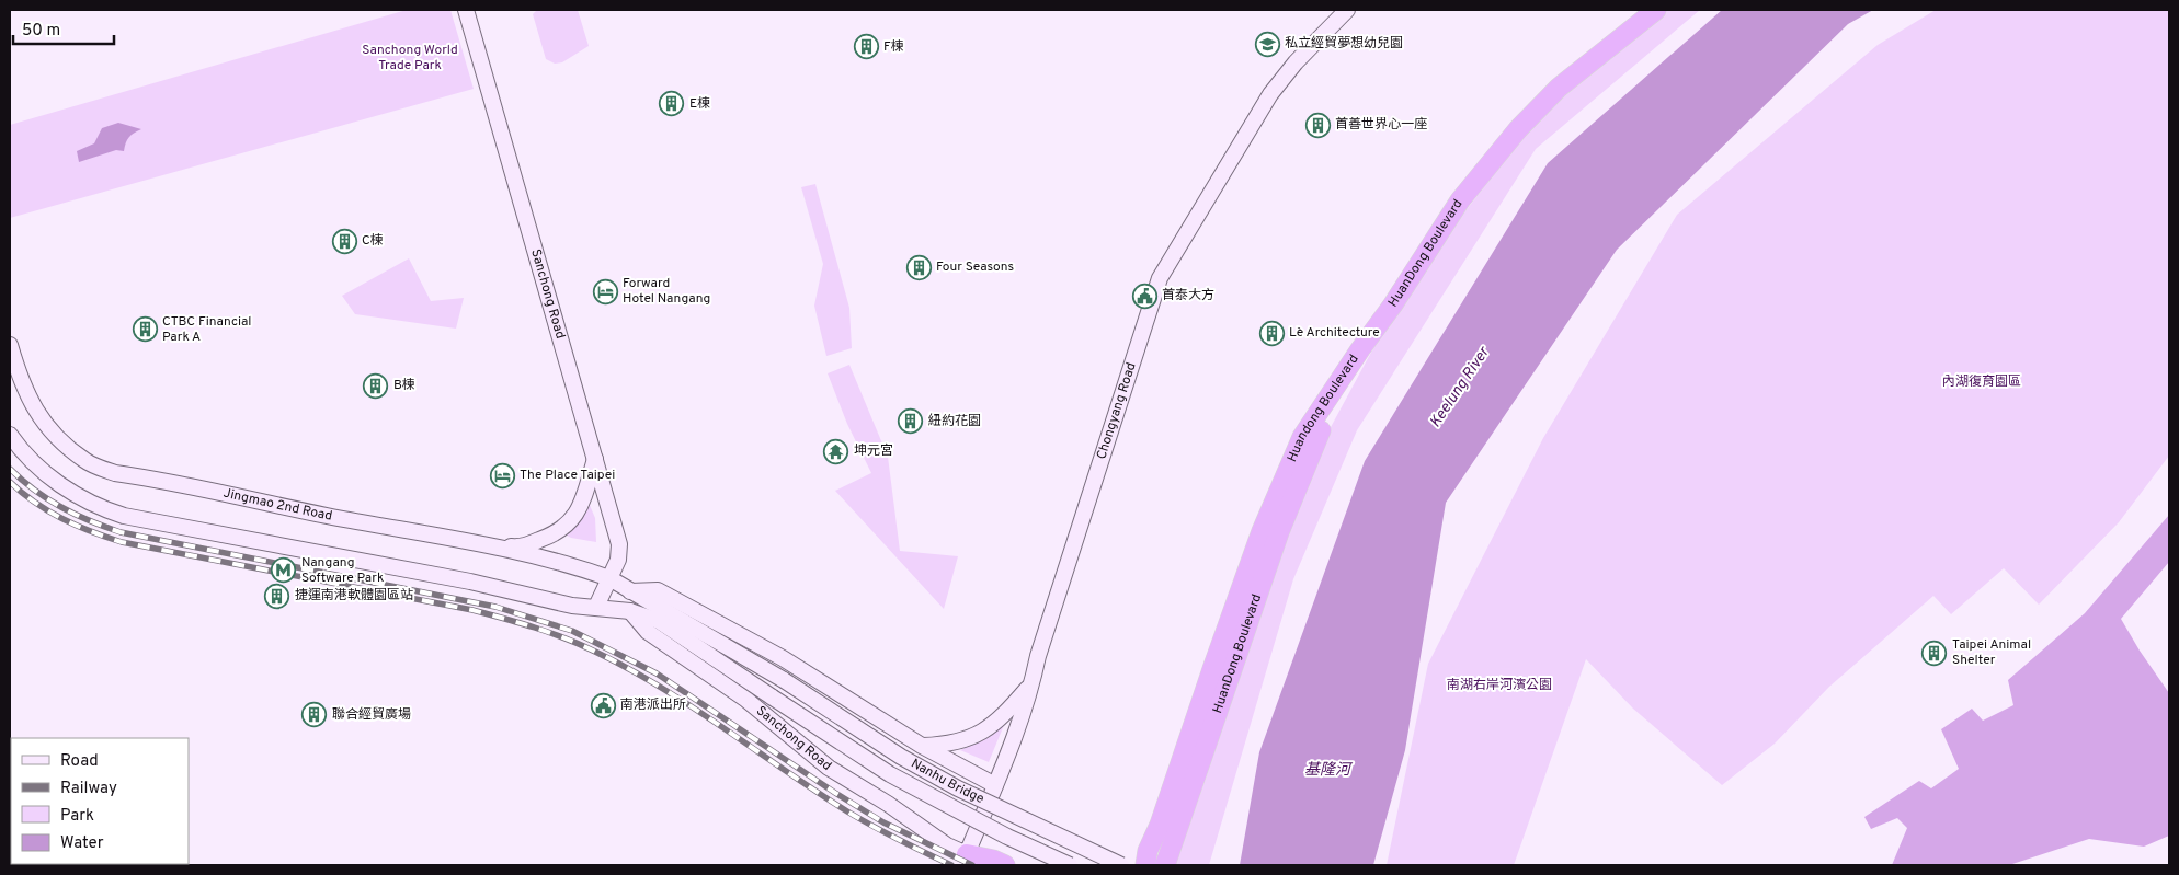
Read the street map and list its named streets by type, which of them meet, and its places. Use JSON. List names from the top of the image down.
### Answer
{
  "streets": {
    "highway": ["HuanDong Boulevard", "Huandong Boulevard"],
    "street": [
      "Sanchong Road",
      "Chongyang Road",
      "Jingmao 2nd Road",
      "Nanhu Bridge"
    ]
  },
  "crossings": [
    ["HuanDong Boulevard", "Huandong Boulevard"],
    ["Sanchong Road", "Chongyang Road"],
    ["Sanchong Road", "Jingmao 2nd Road"],
    ["Sanchong Road", "Nanhu Bridge"],
    ["Jingmao 2nd Road", "Nanhu Bridge"]
  ],
  "water": ["Keelung River", "基隆河"],
  "parks": ["Sanchong World Trade Park", "內湖復育園區", "南湖右岸河濱公園"],
  "places": {
    "school or university": ["私立經貿夢想幼兒園"],
    "building": [
      "F棟",
      "E棟",
      "首善世界心一座",
      "C棟",
      "Four Seasons",
      "CTBC Financial Park A",
      "Lè Architecture",
      "B棟",
      "紐約花園",
      "捷運南港軟體園區站",
      "Taipei Animal Shelter",
      "聯合經貿廣場"
    ],
    "hotel": ["Forward Hotel Nangang", "The Place Taipei"],
    "public building": ["首泰大方", "南港派出所"],
    "temple": ["坤元宮"],
    "metro station": ["Nangang Software Park"]
  },
  "legend": [
    "Road",
    "Railway",
    "Park",
    "Water"
  ],
  "scale_bar": "50 m"
}
